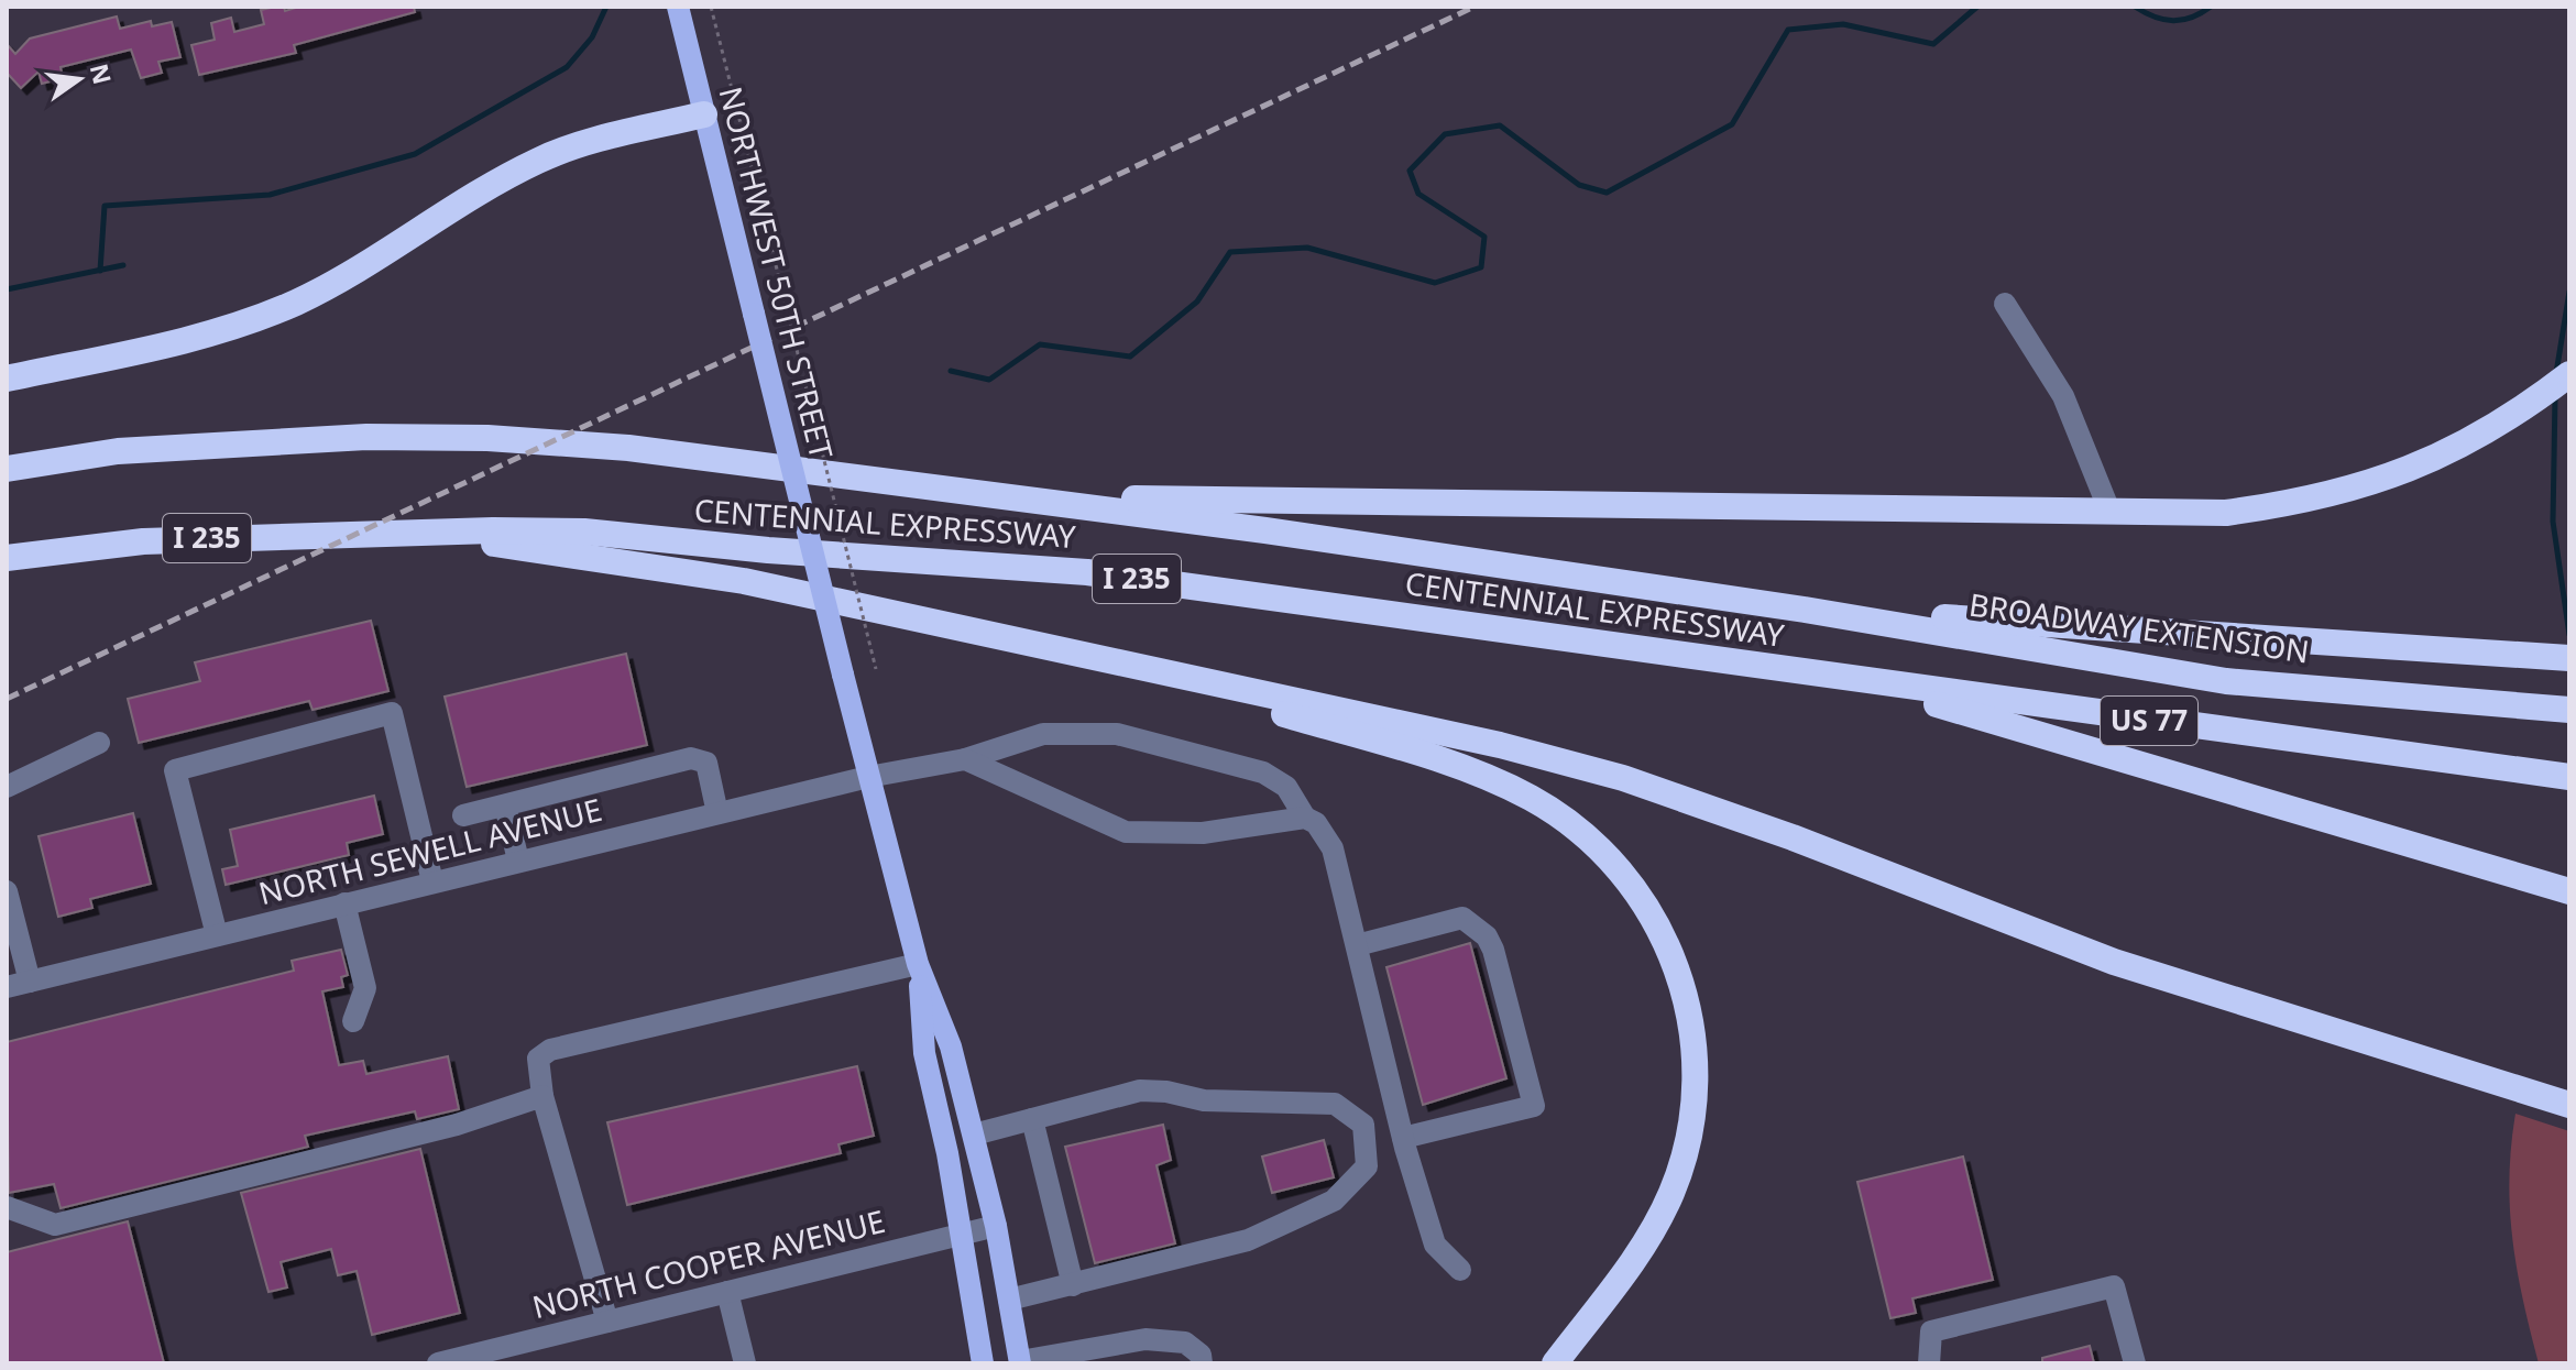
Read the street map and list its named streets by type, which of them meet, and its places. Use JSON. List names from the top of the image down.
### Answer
{
  "streets": {
    "highway": [
      "CENTENNIAL EXPRESSWAY",
      "I 235",
      "BROADWAY EXTENSION",
      "US 77"
    ],
    "main road": ["NORTHWEST 50TH STREET"],
    "street": ["NORTH SEWELL AVENUE", "NORTH COOPER AVENUE"]
  },
  "crossings": [
    ["NORTHWEST 50TH STREET", "NORTH SEWELL AVENUE"],
    ["NORTHWEST 50TH STREET", "NORTH COOPER AVENUE"],
    ["CENTENNIAL EXPRESSWAY", "BROADWAY EXTENSION"],
    ["CENTENNIAL EXPRESSWAY", "US 77"]
  ],
  "north": "right"
}
